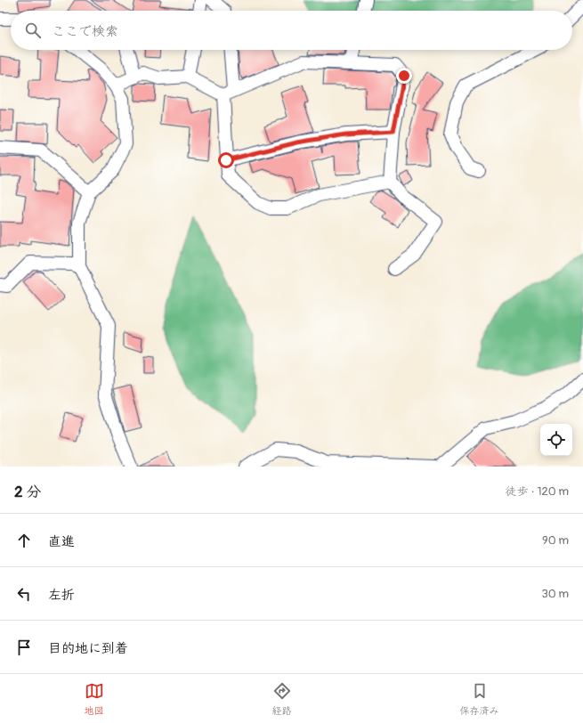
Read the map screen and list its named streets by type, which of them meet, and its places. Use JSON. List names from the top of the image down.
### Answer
{
  "page": {
    "search": "ここで検索",
    "heading": ["2 分", "徒歩 · 120 m"],
    "list": [
      ["直進", "90 m"],
      ["左折", "30 m"],
      "目的地に到着"
    ],
    "nav": ["地図", "経路", "保存済み"]
  }
}
